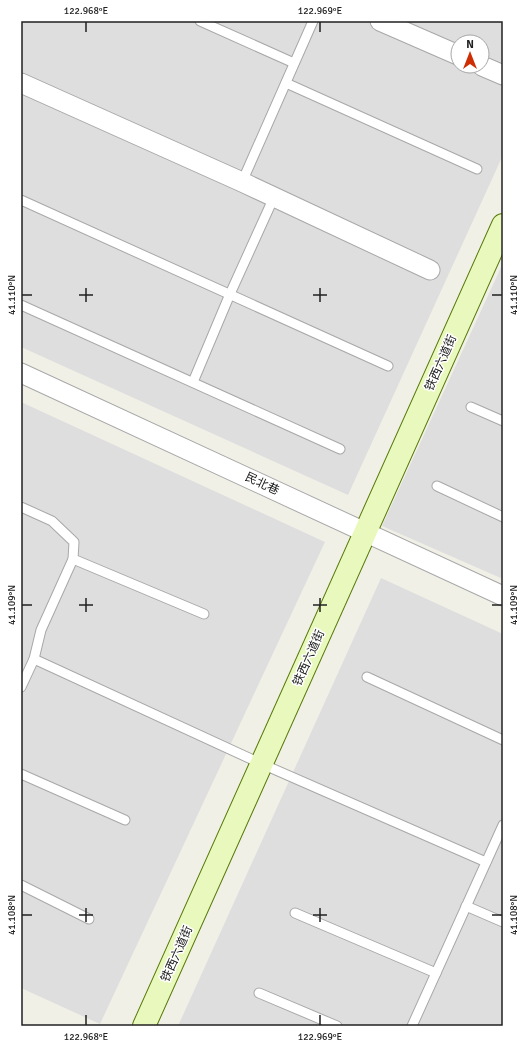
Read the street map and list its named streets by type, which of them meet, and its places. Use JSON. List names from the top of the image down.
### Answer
{
  "streets": {
    "main road": ["铁西六道街"],
    "street": ["民北巷"]
  },
  "crossings": [
    ["铁西六道街", "民北巷"]
  ],
  "north": "top",
  "coordinates": [
    "122.968°E",
    "122.969°E",
    "41.110°N",
    "41.109°N",
    "41.108°N"
  ]
}
